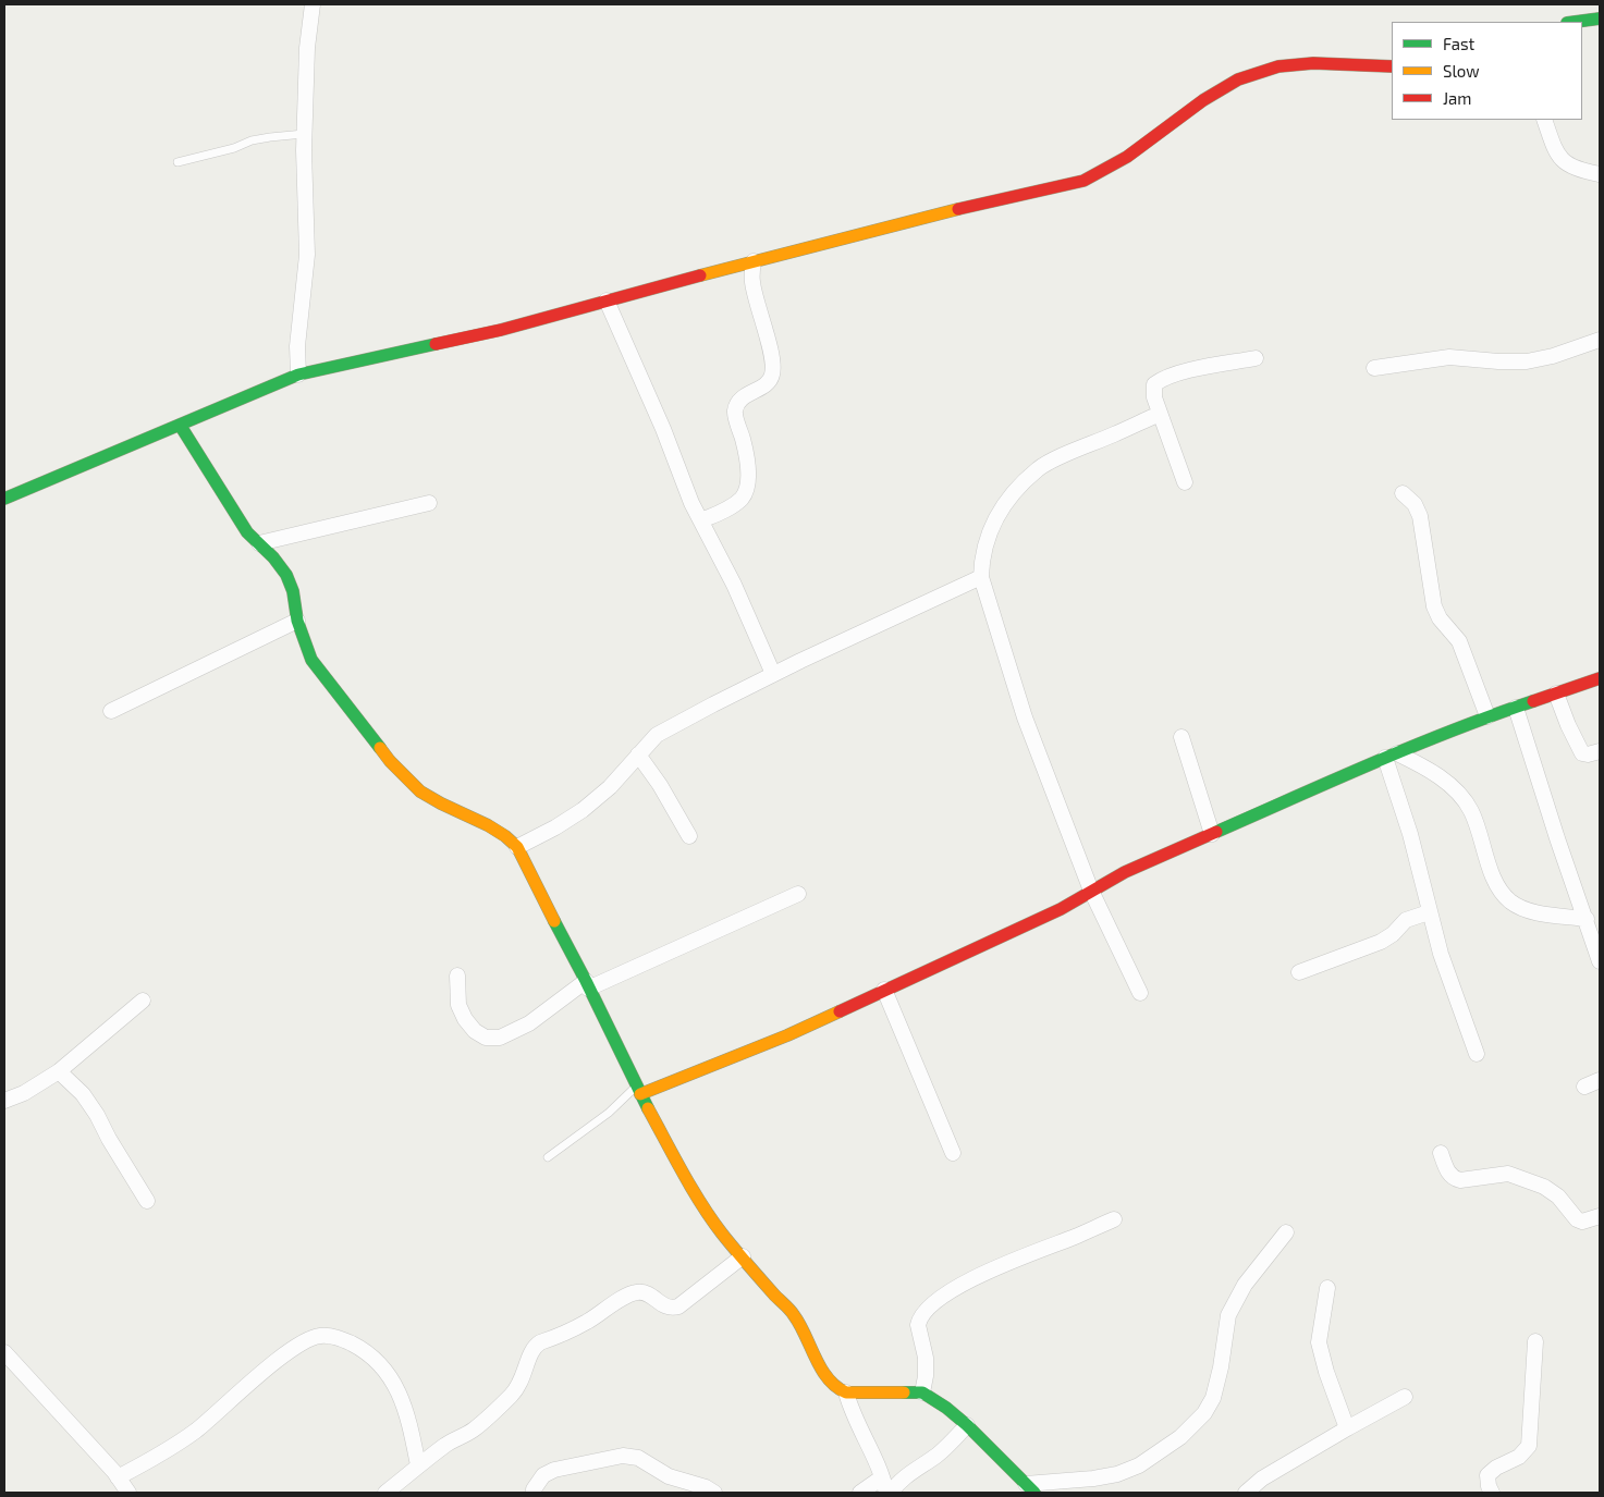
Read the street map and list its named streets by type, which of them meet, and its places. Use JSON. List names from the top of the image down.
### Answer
{
  "legend": ["Fast", "Slow", "Jam"]
}
